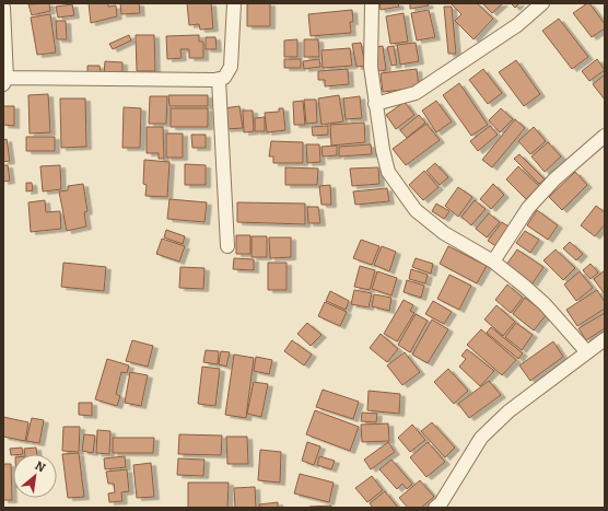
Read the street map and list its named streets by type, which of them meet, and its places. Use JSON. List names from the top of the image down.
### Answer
{
  "north": "top right"
}
